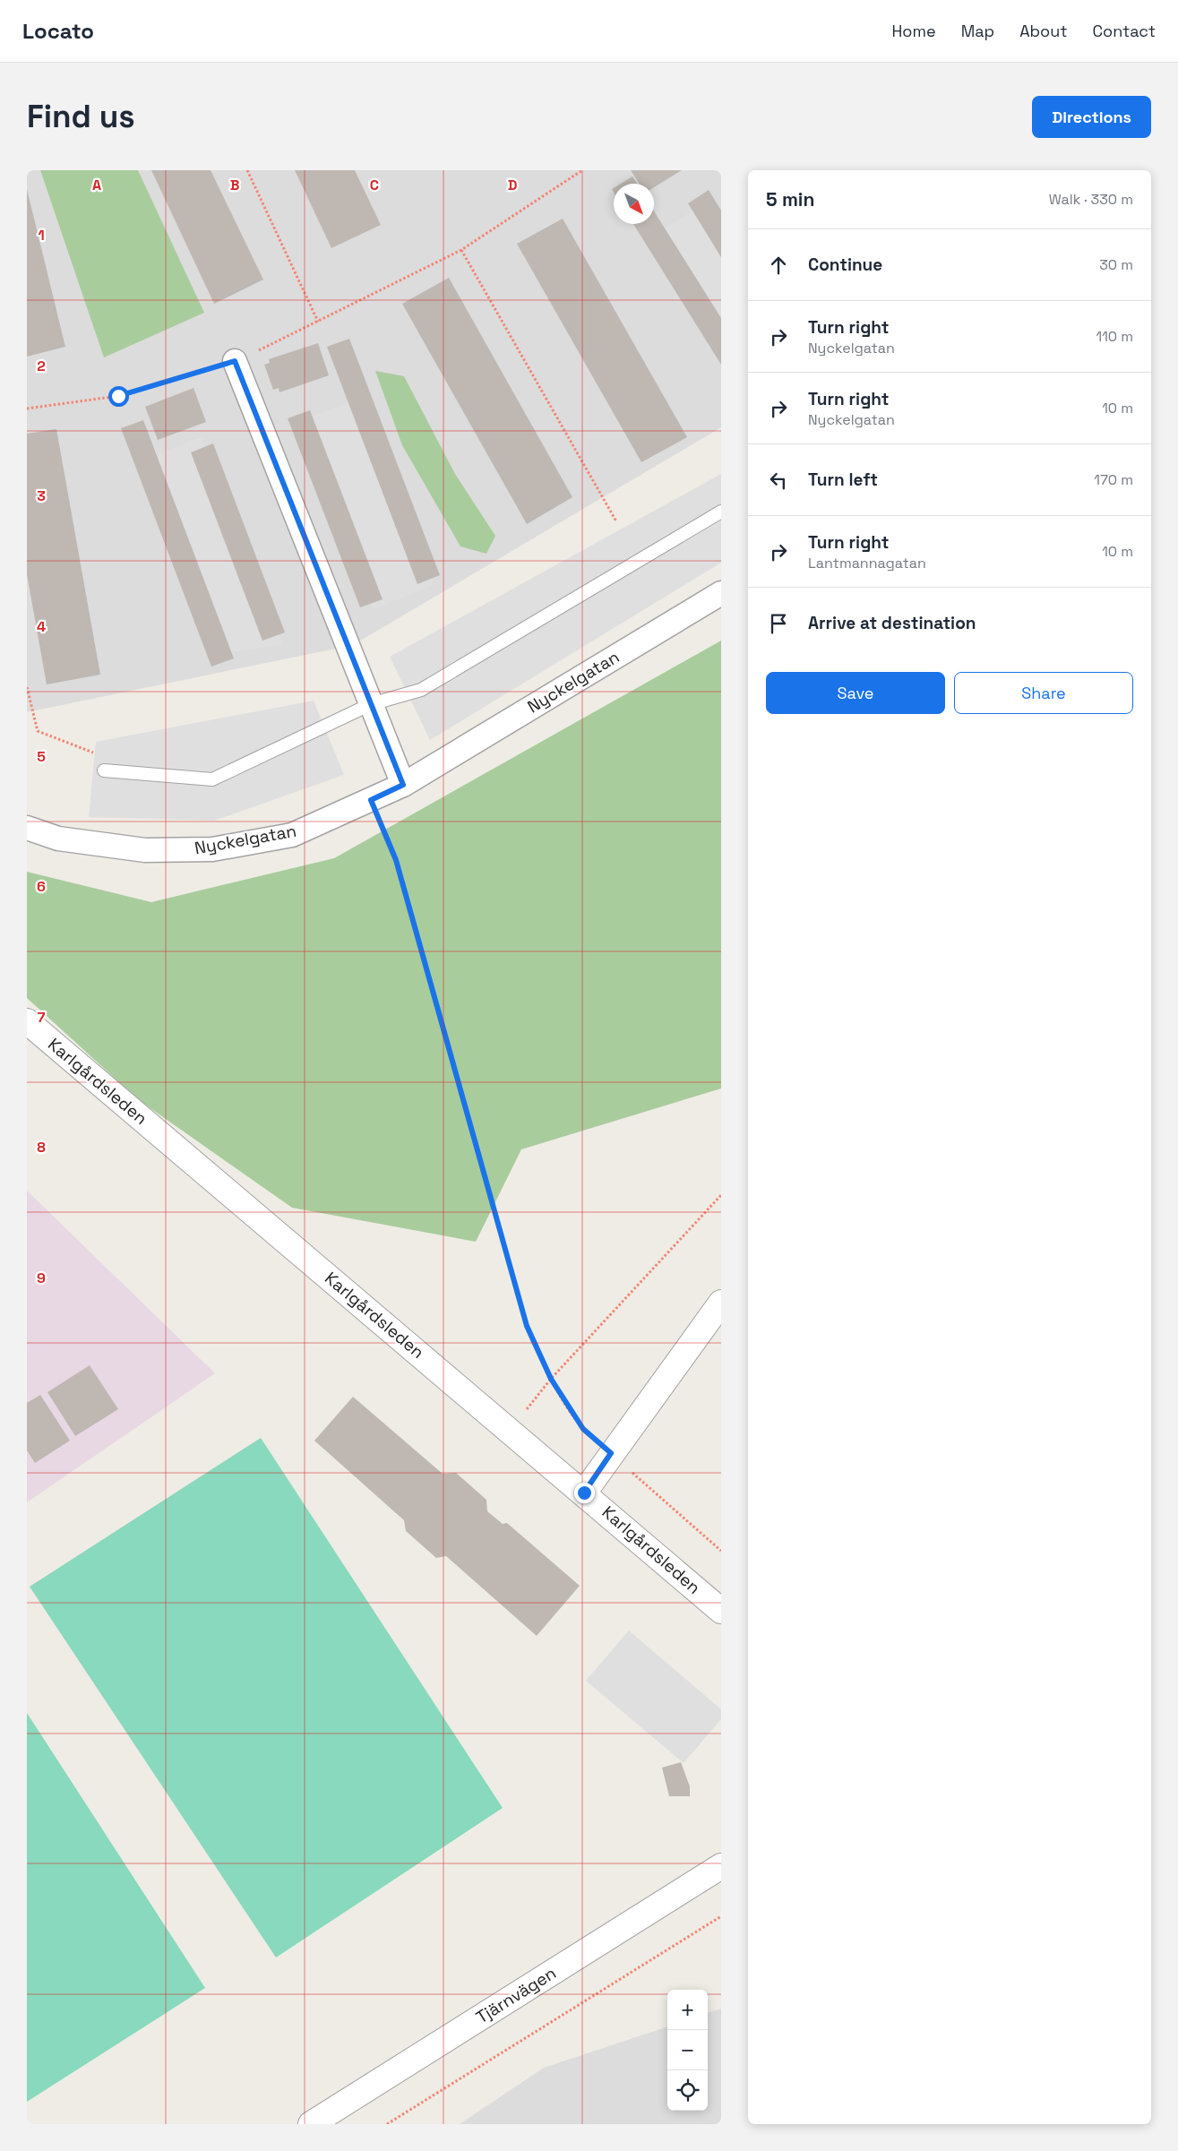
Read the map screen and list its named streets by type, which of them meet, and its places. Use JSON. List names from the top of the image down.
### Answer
{
  "streets": {
    "street": ["Nyckelgatan", "Karlgårdsleden", "Tjärnvägen"]
  },
  "north": "bottom right",
  "page": {
    "header": "Locato",
    "nav": [
      "Home",
      "Map",
      "About",
      "Contact"
    ],
    "buttons": [
      "Directions",
      ["Save", "Share"]
    ],
    "title": "Find us",
    "heading": ["5 min", "Walk · 330 m"],
    "list": [
      ["Continue", "30 m"],
      ["Turn right", "Nyckelgatan", "110 m"],
      ["Turn right", "Nyckelgatan", "10 m"],
      ["Turn left", "170 m"],
      ["Turn right", "Lantmannagatan", "10 m"],
      "Arrive at destination"
    ],
    "map_buttons": ["+", "−"]
  },
  "grid": {
    "columns": [
      "A",
      "B",
      "C",
      "D"
    ],
    "rows": [
      "1",
      "2",
      "3",
      "4",
      "5",
      "6",
      "7",
      "8",
      "9"
    ]
  }
}
